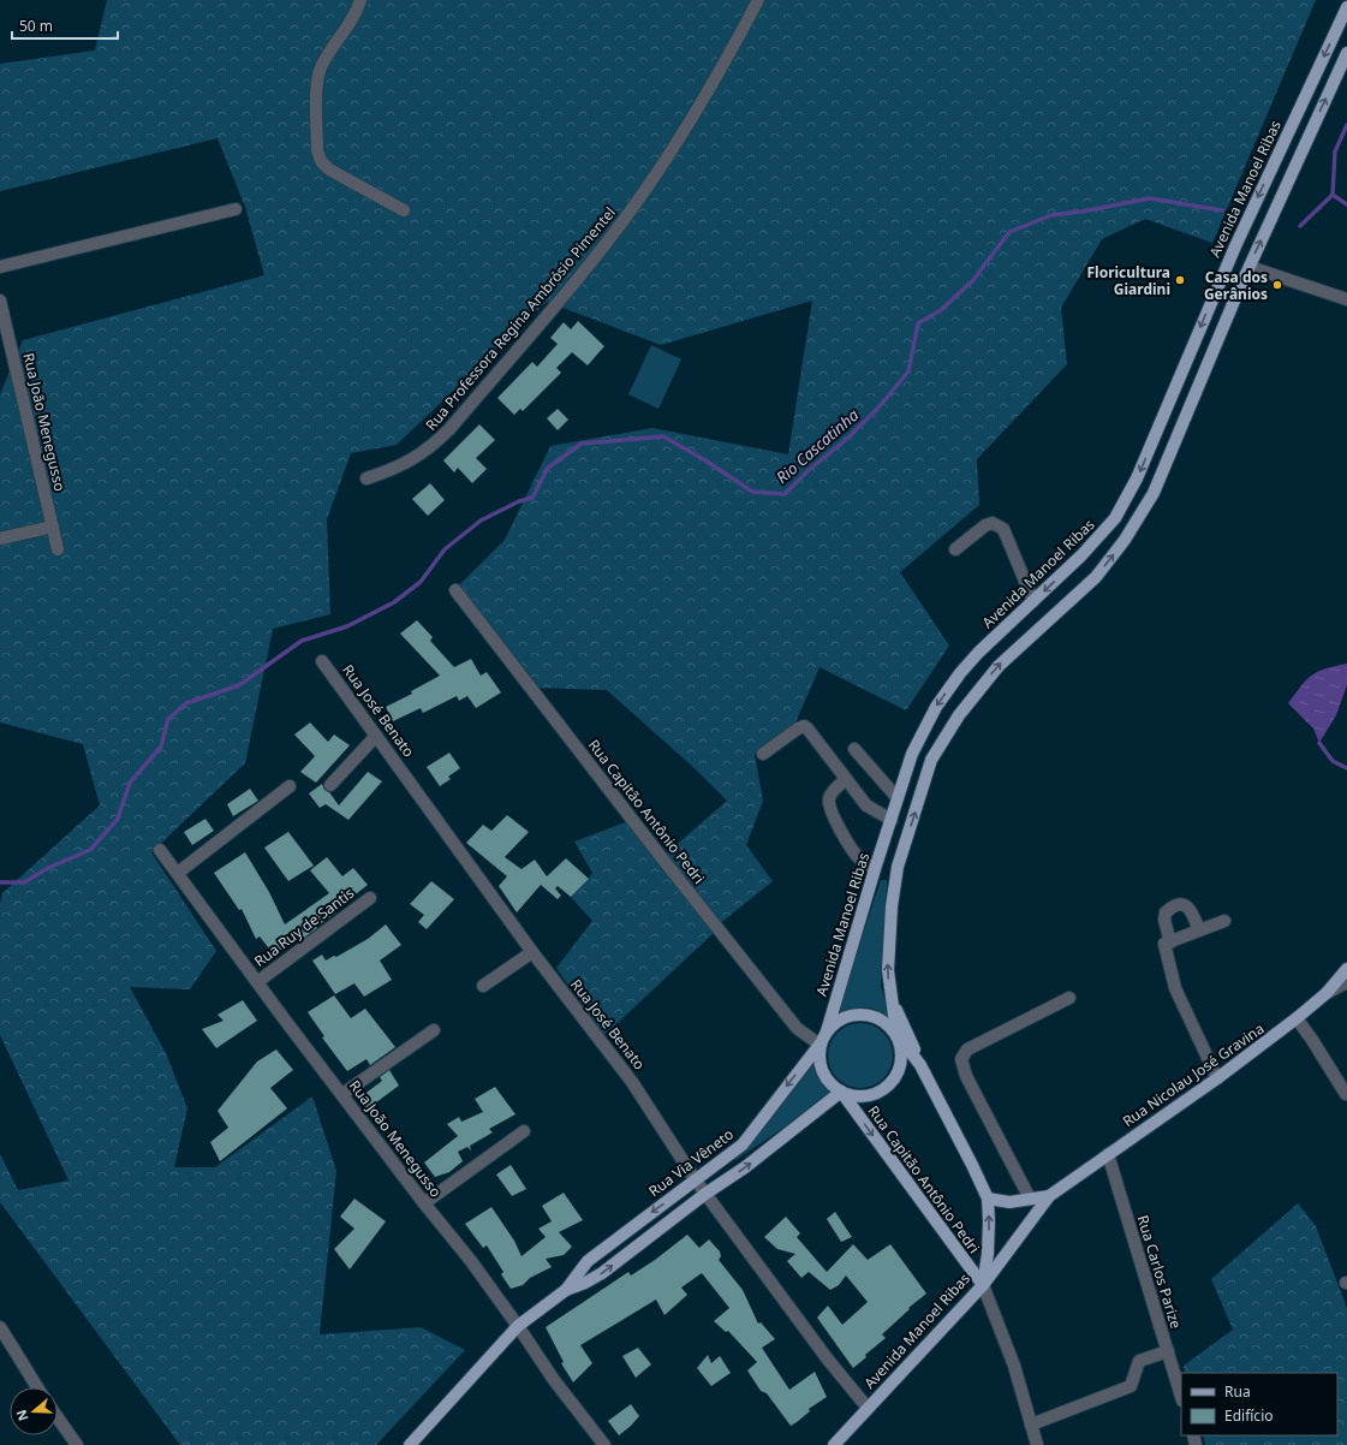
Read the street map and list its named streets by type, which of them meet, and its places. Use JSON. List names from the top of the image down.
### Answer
{
  "streets": {
    "main road": [
      "Avenida Manoel Ribas",
      "Rua Capitão Antônio Pedri",
      "Rua Nicolau José Gravina",
      "Rua Via Vêneto"
    ],
    "street": [
      "Rua Professora Regina Ambrósio Pimentel",
      "Rua João Menegusso",
      "Rua José Benato",
      "Rua Ruy de Santis",
      "Rua Carlos Parize"
    ]
  },
  "crossings": [
    ["Avenida Manoel Ribas", "Rua José Benato"],
    ["Avenida Manoel Ribas", "Rua Capitão Antônio Pedri"],
    ["Avenida Manoel Ribas", "Rua Nicolau José Gravina"],
    ["Avenida Manoel Ribas", "Rua Via Vêneto"],
    ["Rua João Menegusso", "Rua Ruy de Santis"],
    ["Rua João Menegusso", "Rua Via Vêneto"],
    ["Rua José Benato", "Rua Via Vêneto"],
    ["Rua Capitão Antônio Pedri", "Rua Nicolau José Gravina"],
    ["Rua Capitão Antônio Pedri", "Rua Via Vêneto"],
    ["Rua Nicolau José Gravina", "Rua Carlos Parize"]
  ],
  "water": ["Rio Cascatinha"],
  "places": ["Floricultura Giardini", "Casa dos Gerânios"],
  "legend": ["Rua", "Edifício"],
  "scale_bar": "50 m",
  "north": "left"
}
